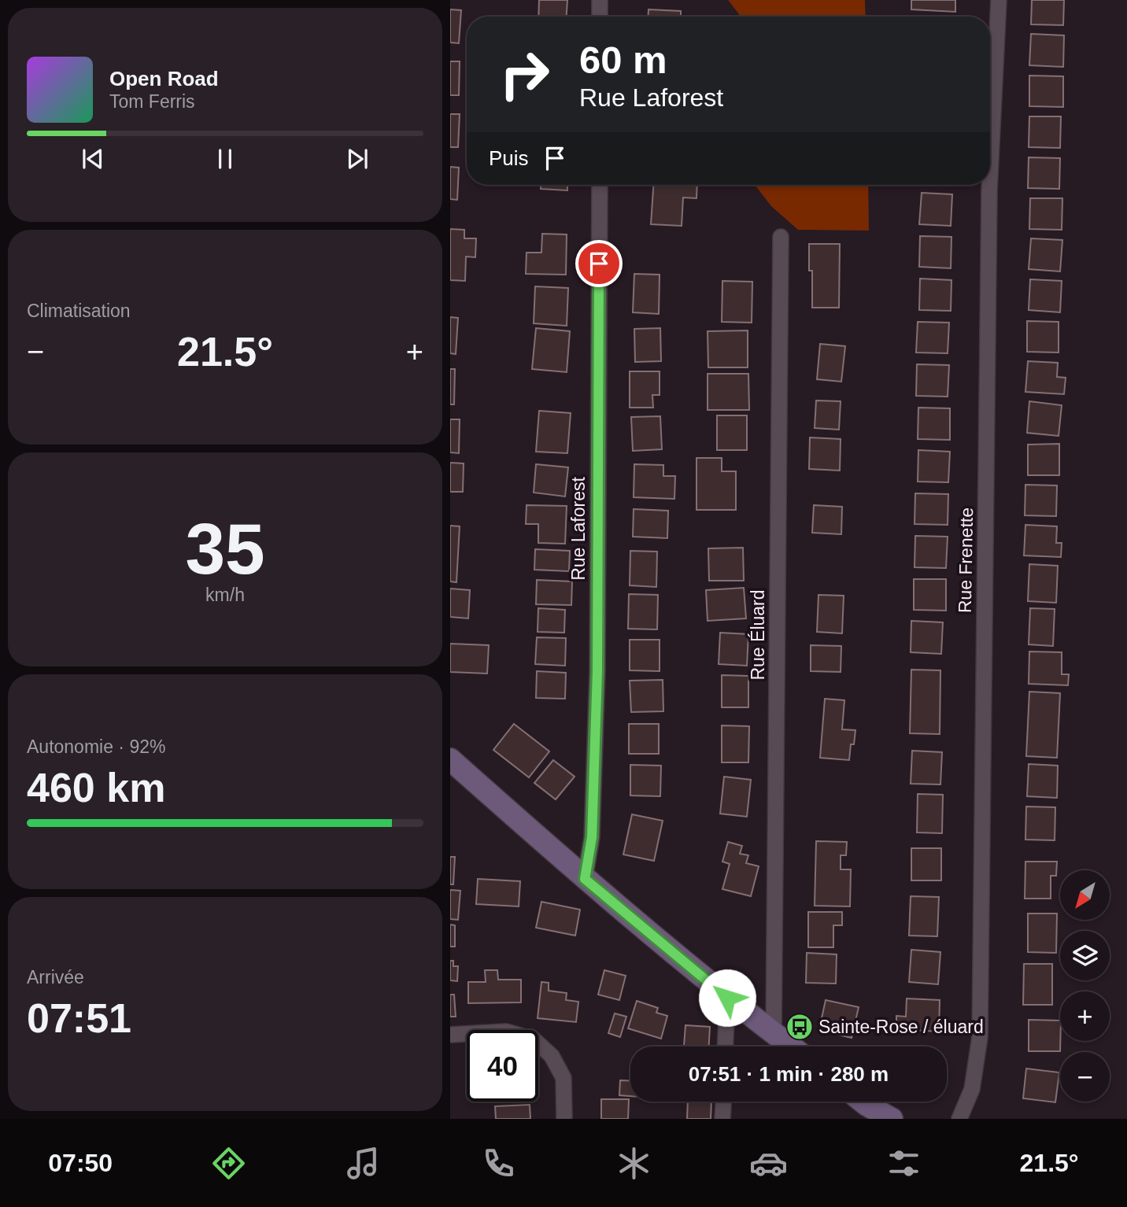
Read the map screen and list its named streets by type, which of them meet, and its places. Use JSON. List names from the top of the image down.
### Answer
{
  "streets": {
    "street": ["Rue Laforest", "Rue Frenette", "Rue Éluard"]
  },
  "places": {
    "bus stop": ["Sainte-Rose / éluard"]
  },
  "north": "bottom left",
  "page": {
    "turn": ["60 m", "Rue Laforest"],
    "song": ["Open Road", "Tom Ferris"],
    "then": "Puis",
    "tile": [
      "Climatisation",
      ["35", "km/h"],
      ["Autonomie · 92%", "460 km"],
      ["Arrivée", "07:51"]
    ],
    "heat": ["−", "21.5°", "+"],
    "map_buttons": ["+", "−"],
    "limit": "40",
    "trip": "07:51 · 1 min · 280 m",
    "tabs": ["07:50", "21.5°"]
  }
}
